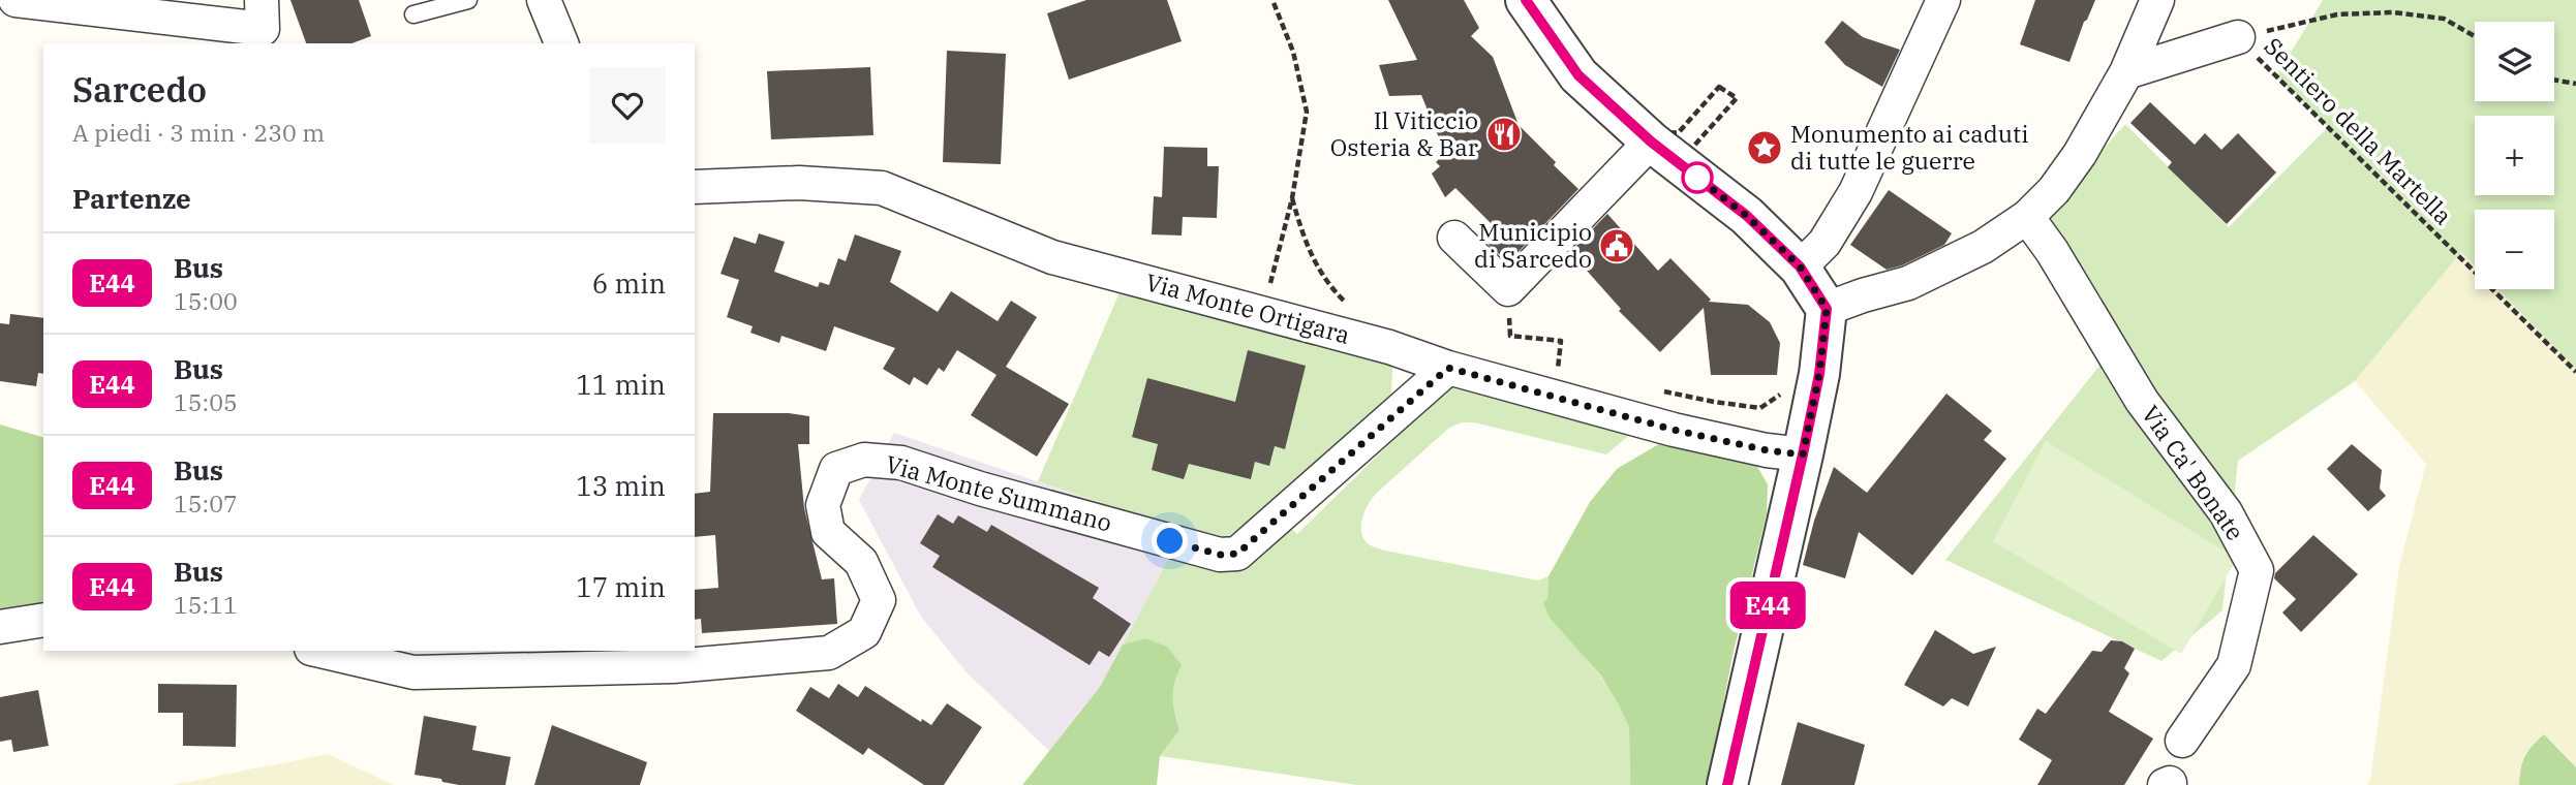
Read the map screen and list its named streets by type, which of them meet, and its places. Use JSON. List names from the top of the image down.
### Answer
{
  "streets": {
    "street": ["Via Monte Ortigara", "Via Ca' Bonate", "Via Monte Summano"],
    "path": ["Sentiero della Martella"]
  },
  "crossings": [
    ["Via Monte Ortigara", "Via Monte Summano"]
  ],
  "places": {
    "restaurant": ["Il Viticcio Osteria & Bar"],
    "place": ["Monumento ai caduti di tutte le guerre"],
    "public building": ["Municipio di Sarcedo"]
  },
  "lines": ["bus line E44"],
  "page": {
    "on_map": "E44",
    "map_buttons": ["+", "−"],
    "heading": [
      ["Sarcedo", "A piedi · 3 min · 230 m"],
      "Partenze"
    ],
    "list": [
      {
        "mark": "E44",
        "name": "Bus",
        "note": "15:00",
        "value": "6 min"
      },
      {
        "mark": "E44",
        "name": "Bus",
        "note": "15:05",
        "value": "11 min"
      },
      {
        "mark": "E44",
        "name": "Bus",
        "note": "15:07",
        "value": "13 min"
      },
      {
        "mark": "E44",
        "name": "Bus",
        "note": "15:11",
        "value": "17 min"
      }
    ]
  }
}
